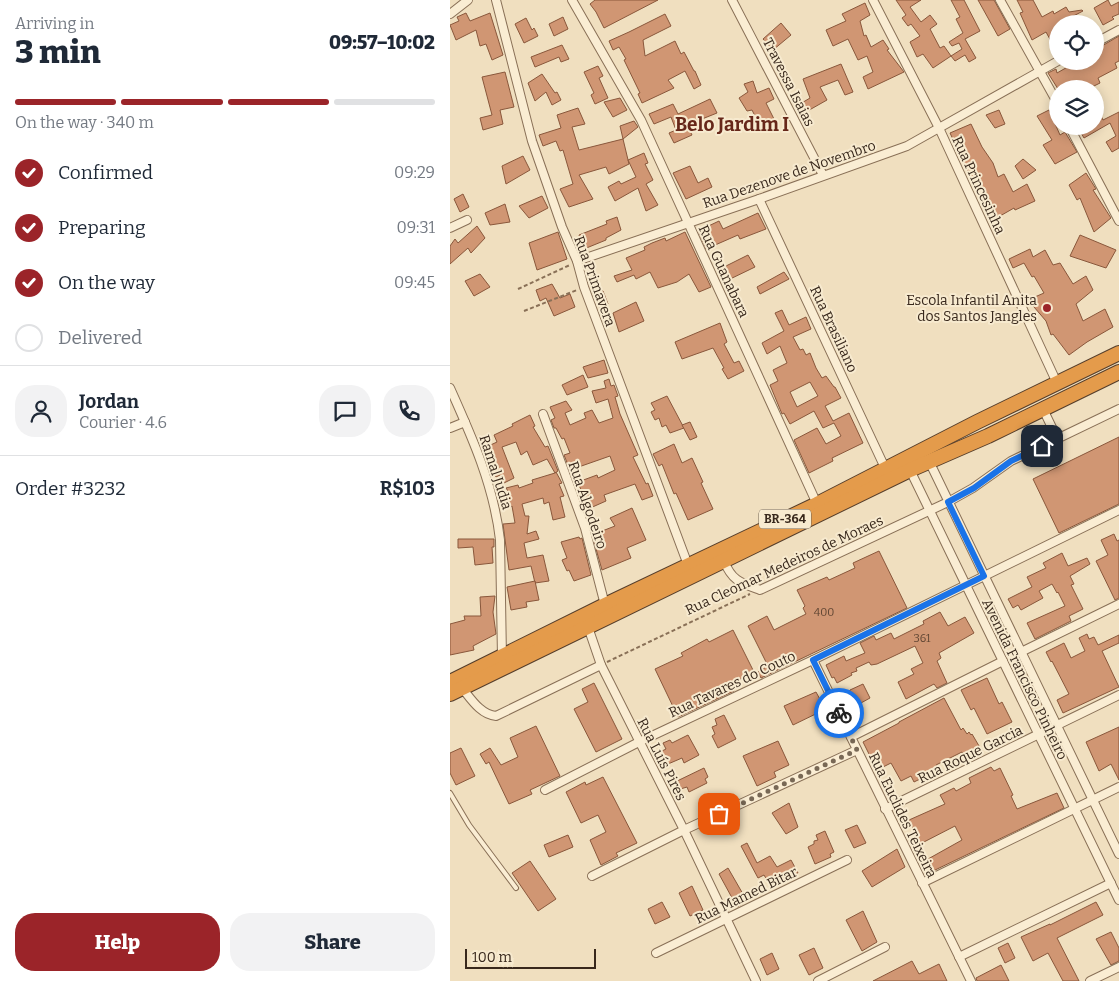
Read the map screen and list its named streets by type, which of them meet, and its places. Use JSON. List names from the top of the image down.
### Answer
{
  "streets": {
    "highway": ["BR-364"],
    "street": [
      "Travessa Isaias",
      "Rua Dezenove de Novembro",
      "Rua Princesinha",
      "Rua Guanabara",
      "Rua Primavera",
      "Rua Brasiliano",
      "Ramal Judia",
      "Rua Algodeiro",
      "Rua Cleomar Medeiros de Moraes",
      "Avenida Francisco Pinheiro",
      "Rua Tavares do Couto",
      "Rua Roque Garcia",
      "Rua Luís Pires",
      "Rua Euclides Teixeira",
      "Rua Mamed Bitar"
    ]
  },
  "crossings": [
    ["Travessa Isaias", "Rua Dezenove de Novembro"],
    ["Rua Dezenove de Novembro", "Rua Princesinha"],
    ["Rua Dezenove de Novembro", "Rua Guanabara"],
    ["Rua Dezenove de Novembro", "Rua Primavera"],
    ["Rua Dezenove de Novembro", "Rua Brasiliano"],
    ["Rua Princesinha", "BR-364"],
    ["Rua Guanabara", "BR-364"],
    ["Rua Primavera", "BR-364"],
    ["Rua Brasiliano", "BR-364"],
    ["Ramal Judia", "BR-364"],
    ["Rua Algodeiro", "BR-364"],
    ["BR-364", "Avenida Francisco Pinheiro"],
    ["BR-364", "Rua Luís Pires"],
    ["Rua Cleomar Medeiros de Moraes", "Avenida Francisco Pinheiro"],
    ["Rua Cleomar Medeiros de Moraes", "Rua Luís Pires"],
    ["Avenida Francisco Pinheiro", "Rua Tavares do Couto"],
    ["Avenida Francisco Pinheiro", "Rua Roque Garcia"],
    ["Rua Tavares do Couto", "Rua Luís Pires"],
    ["Rua Tavares do Couto", "Rua Euclides Teixeira"],
    ["Rua Roque Garcia", "Rua Euclides Teixeira"],
    ["Rua Luís Pires", "Rua Mamed Bitar"]
  ],
  "districts": ["Belo Jardim I"],
  "places": ["Escola Infantil Anita dos Santos Jangles"],
  "house_numbers": ["400", "361"],
  "scale_bar": "100 m",
  "page": {
    "heading": ["3 min", "Arriving in", "09:57–10:02"],
    "panel": [
      "Jordan",
      "Courier · 4.6",
      "Order #3232",
      "R$103"
    ],
    "bar": "On the way · 340 m",
    "list": [
      ["Confirmed", "09:29"],
      ["Preparing", "09:31"],
      ["On the way", "09:45"],
      "Delivered"
    ],
    "buttons": ["Help", "Share"],
    "scale": "100 m"
  }
}
